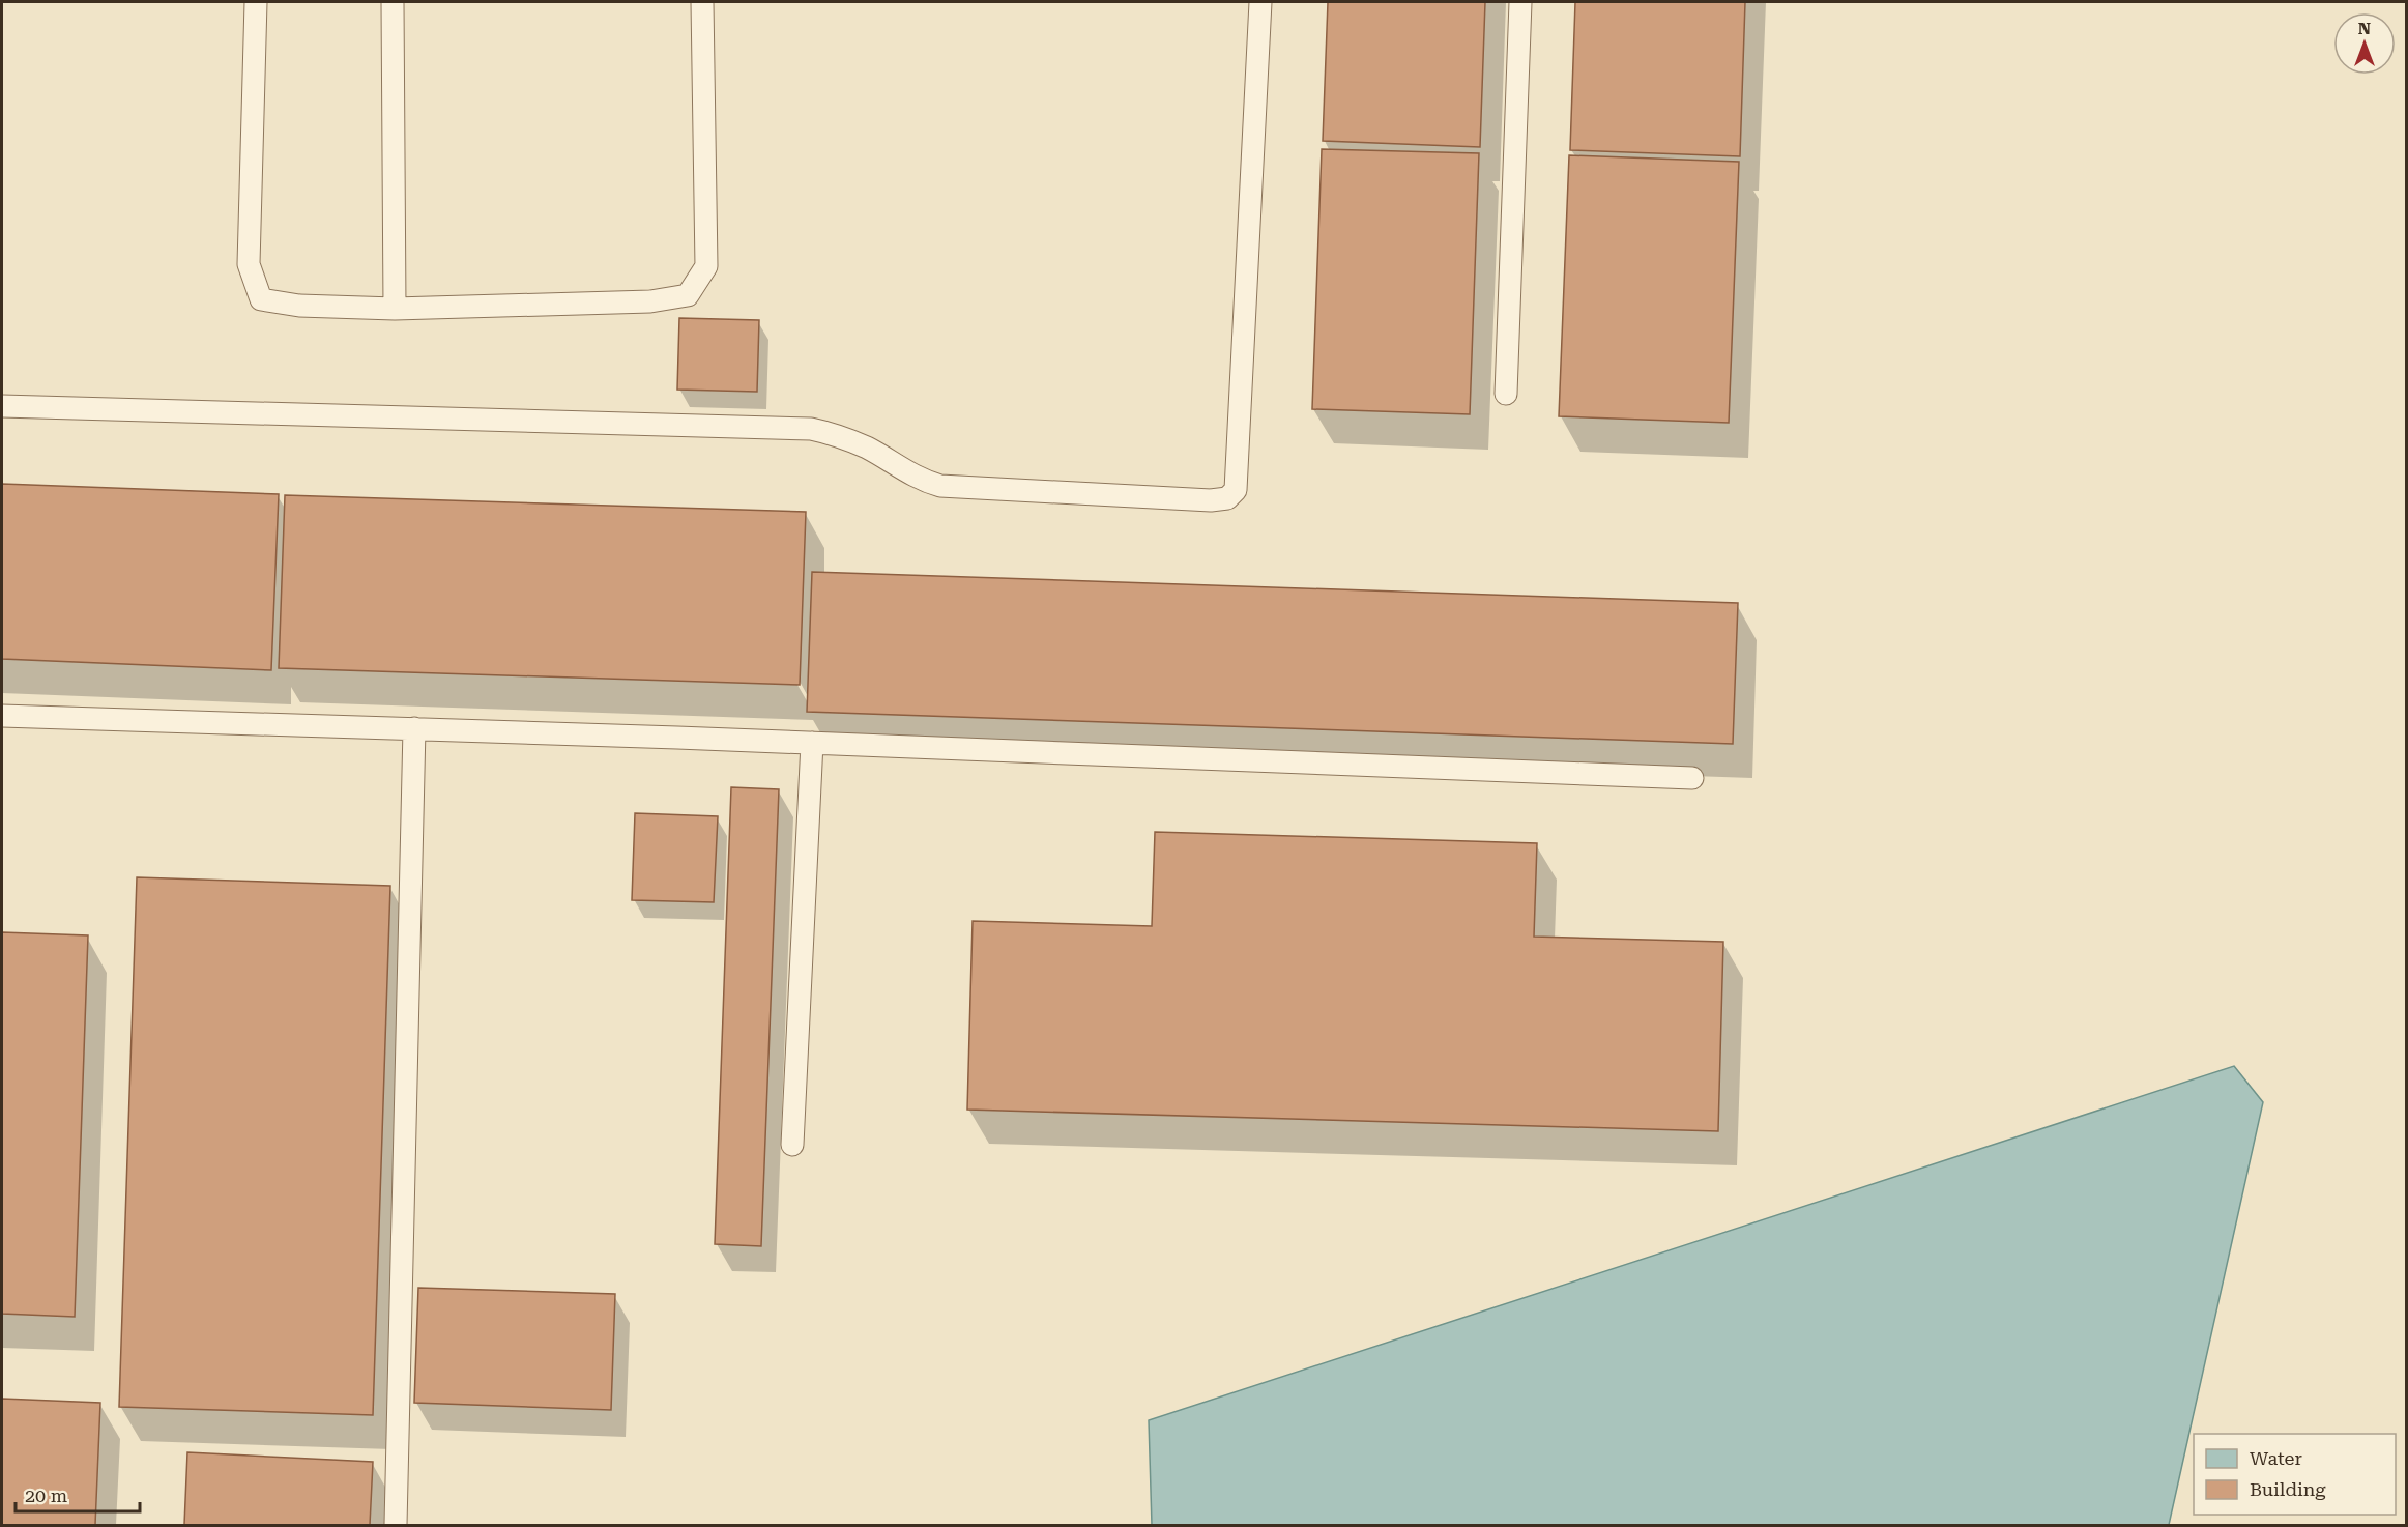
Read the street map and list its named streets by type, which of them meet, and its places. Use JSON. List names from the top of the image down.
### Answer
{
  "legend": ["Water", "Building"],
  "scale_bar": "20 m",
  "north": "top"
}
